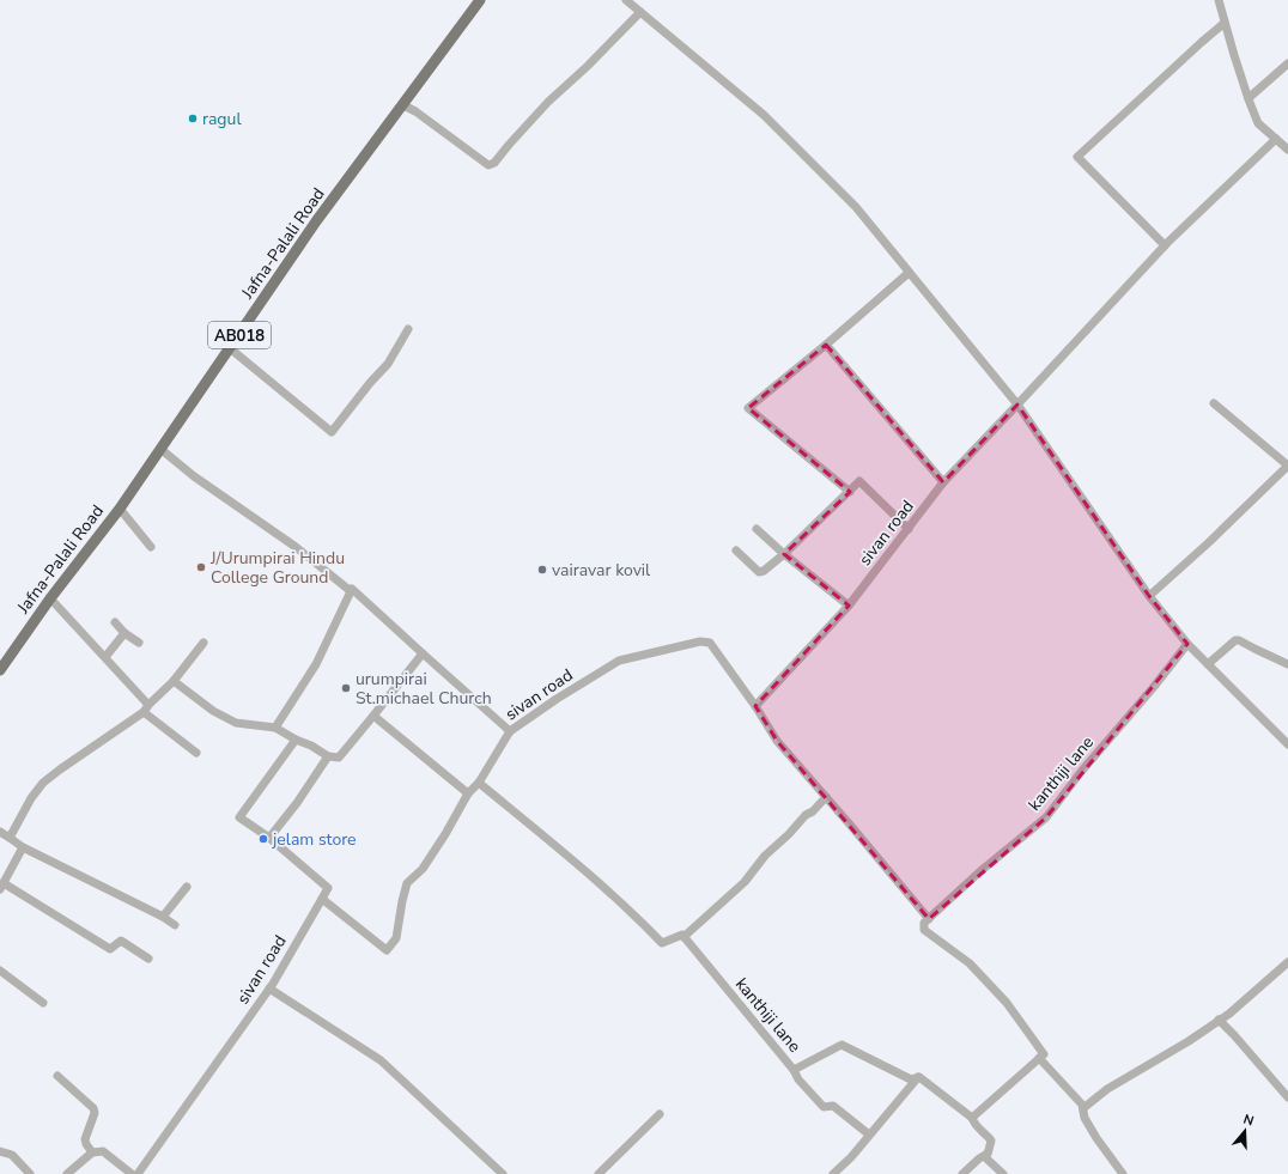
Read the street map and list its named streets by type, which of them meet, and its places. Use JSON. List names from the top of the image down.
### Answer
{
  "streets": {
    "main road": ["Jafna-Palali Road", "AB018"],
    "street": ["sivan road", "kanthiji lane"]
  },
  "places": [
    "ragul",
    "J/Urumpirai Hindu College Ground",
    "vairavar kovil",
    "urumpirai St.michael Church",
    "jelam store"
  ],
  "north": "top"
}
